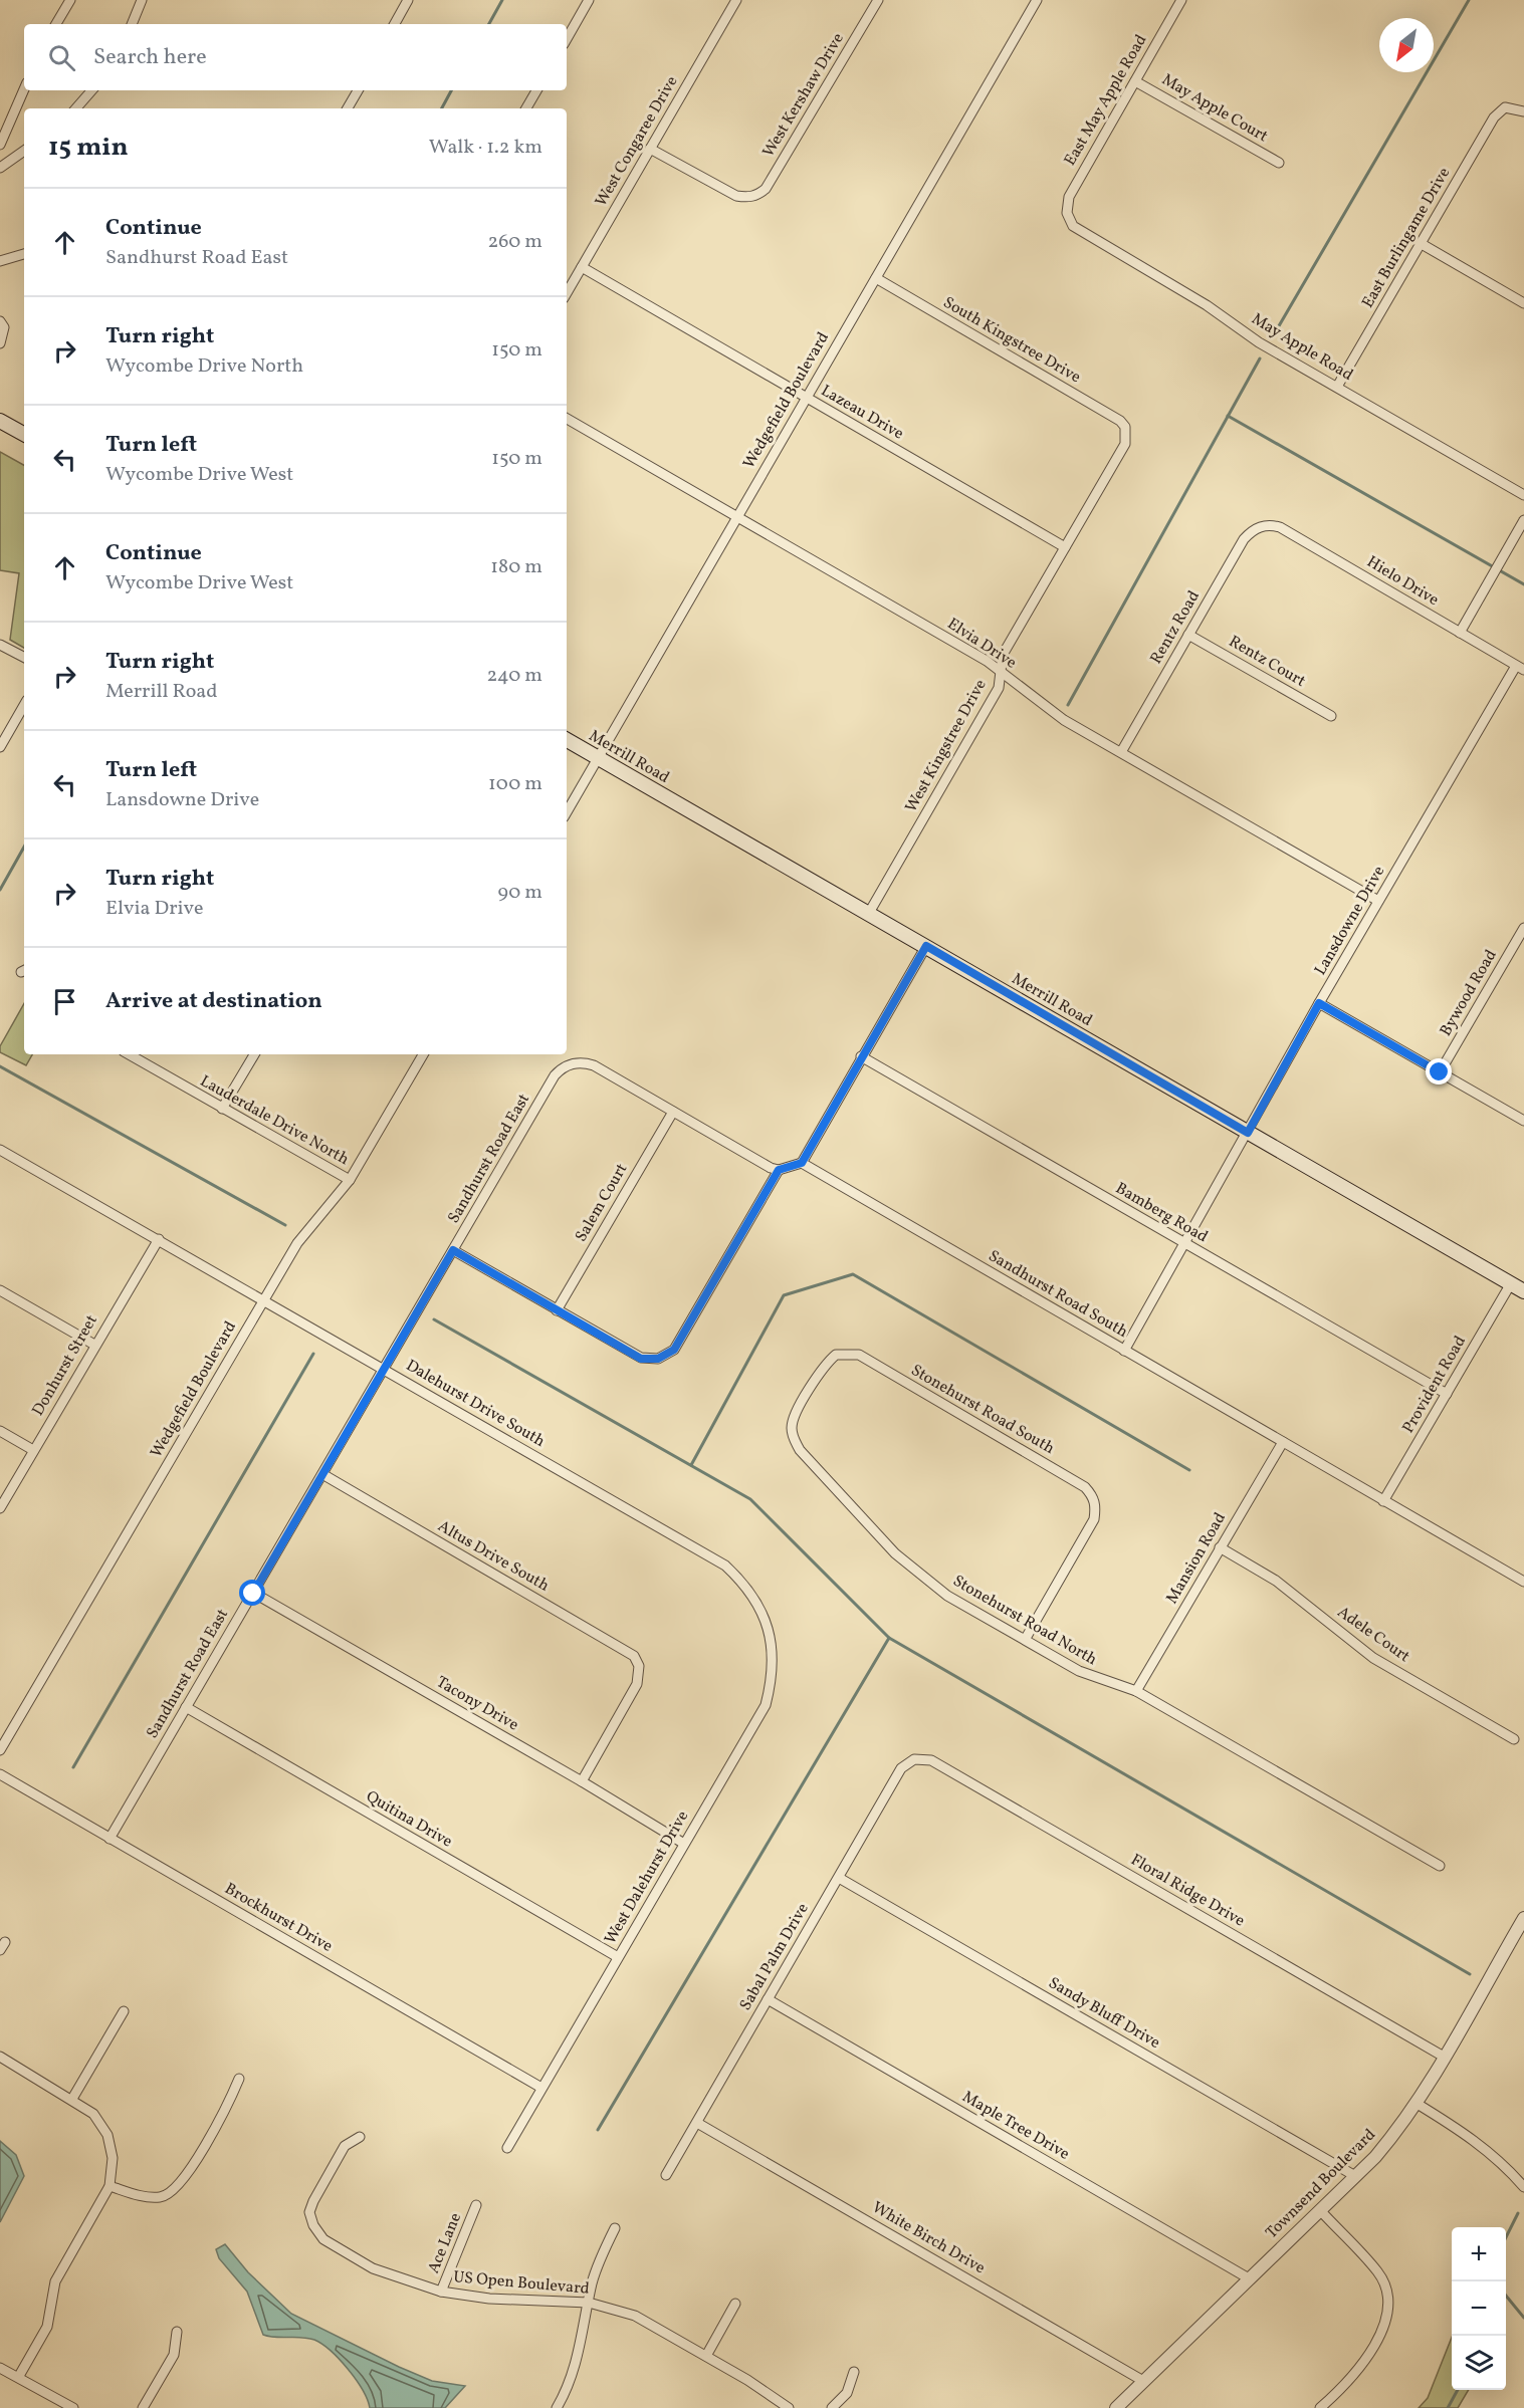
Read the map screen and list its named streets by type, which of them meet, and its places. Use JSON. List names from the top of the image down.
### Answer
{
  "streets": {
    "main road": ["Merrill Road"],
    "street": [
      "West Kershaw Drive",
      "East May Apple Road",
      "May Apple Court",
      "West Congaree Drive",
      "East Burlingame Drive",
      "South Kingstree Drive",
      "May Apple Road",
      "Wedgefield Boulevard",
      "Lazeau Drive",
      "Hielo Drive",
      "Rentz Road",
      "Elvia Drive",
      "Rentz Court",
      "West Kingstree Drive",
      "Lansdowne Drive",
      "Bywood Road",
      "Lauderdale Drive North",
      "Sandhurst Road East",
      "Salem Court",
      "Bamberg Road",
      "Sandhurst Road South",
      "Donhurst Street",
      "Provident Road",
      "Dalehurst Drive South",
      "Stonehurst Road South",
      "Altus Drive South",
      "Mansion Road",
      "Stonehurst Road North",
      "Adele Court",
      "Tacony Drive",
      "Quitina Drive",
      "West Dalehurst Drive",
      "Floral Ridge Drive",
      "Brockhurst Drive",
      "Sabal Palm Drive",
      "Sandy Bluff Drive",
      "Maple Tree Drive",
      "Townsend Boulevard",
      "White Birch Drive",
      "Ace Lane",
      "US Open Boulevard"
    ]
  },
  "crossings": [
    ["West Kershaw Drive", "West Congaree Drive"],
    ["East May Apple Road", "May Apple Court"],
    ["East May Apple Road", "May Apple Road"],
    ["West Congaree Drive", "Lazeau Drive"],
    ["East Burlingame Drive", "May Apple Road"],
    ["South Kingstree Drive", "Wedgefield Boulevard"],
    ["South Kingstree Drive", "West Kingstree Drive"],
    ["Wedgefield Boulevard", "Lazeau Drive"],
    ["Wedgefield Boulevard", "Elvia Drive"],
    ["Wedgefield Boulevard", "Merrill Road"],
    ["Wedgefield Boulevard", "Lauderdale Drive North"],
    ["Wedgefield Boulevard", "Dalehurst Drive South"],
    ["Lazeau Drive", "West Kingstree Drive"],
    ["Hielo Drive", "Rentz Road"],
    ["Hielo Drive", "Lansdowne Drive"],
    ["Rentz Road", "Elvia Drive"],
    ["Rentz Road", "Rentz Court"],
    ["Elvia Drive", "West Kingstree Drive"],
    ["Elvia Drive", "Lansdowne Drive"],
    ["West Kingstree Drive", "Merrill Road"],
    ["Merrill Road", "Lansdowne Drive"],
    ["Merrill Road", "Provident Road"],
    ["Lansdowne Drive", "Bamberg Road"],
    ["Lansdowne Drive", "Sandhurst Road South"],
    ["Sandhurst Road East", "Salem Court"],
    ["Sandhurst Road East", "Dalehurst Drive South"],
    ["Sandhurst Road East", "Altus Drive South"],
    ["Sandhurst Road East", "Tacony Drive"],
    ["Sandhurst Road East", "Quitina Drive"],
    ["Sandhurst Road East", "Brockhurst Drive"],
    ["Bamberg Road", "Provident Road"],
    ["Sandhurst Road South", "Provident Road"],
    ["Sandhurst Road South", "Mansion Road"],
    ["Donhurst Street", "Dalehurst Drive South"],
    ["Dalehurst Drive South", "West Dalehurst Drive"],
    ["Stonehurst Road South", "Stonehurst Road North"],
    ["Altus Drive South", "Tacony Drive"],
    ["Mansion Road", "Stonehurst Road North"],
    ["Mansion Road", "Adele Court"],
    ["Tacony Drive", "West Dalehurst Drive"],
    ["Quitina Drive", "West Dalehurst Drive"],
    ["West Dalehurst Drive", "Brockhurst Drive"],
    ["Floral Ridge Drive", "Sabal Palm Drive"],
    ["Floral Ridge Drive", "Townsend Boulevard"],
    ["Sabal Palm Drive", "Sandy Bluff Drive"],
    ["Sabal Palm Drive", "Maple Tree Drive"],
    ["Sabal Palm Drive", "White Birch Drive"],
    ["Sandy Bluff Drive", "Townsend Boulevard"],
    ["Maple Tree Drive", "Townsend Boulevard"],
    ["Townsend Boulevard", "White Birch Drive"],
    ["Ace Lane", "US Open Boulevard"]
  ],
  "north": "bottom left",
  "page": {
    "search": "Search here",
    "heading": ["15 min", "Walk · 1.2 km"],
    "list": [
      ["Continue", "Sandhurst Road East", "260 m"],
      ["Turn right", "Wycombe Drive North", "150 m"],
      ["Turn left", "Wycombe Drive West", "150 m"],
      ["Continue", "Wycombe Drive West", "180 m"],
      ["Turn right", "Merrill Road", "240 m"],
      ["Turn left", "Lansdowne Drive", "100 m"],
      ["Turn right", "Elvia Drive", "90 m"],
      "Arrive at destination"
    ],
    "map_buttons": ["+", "−"]
  }
}
